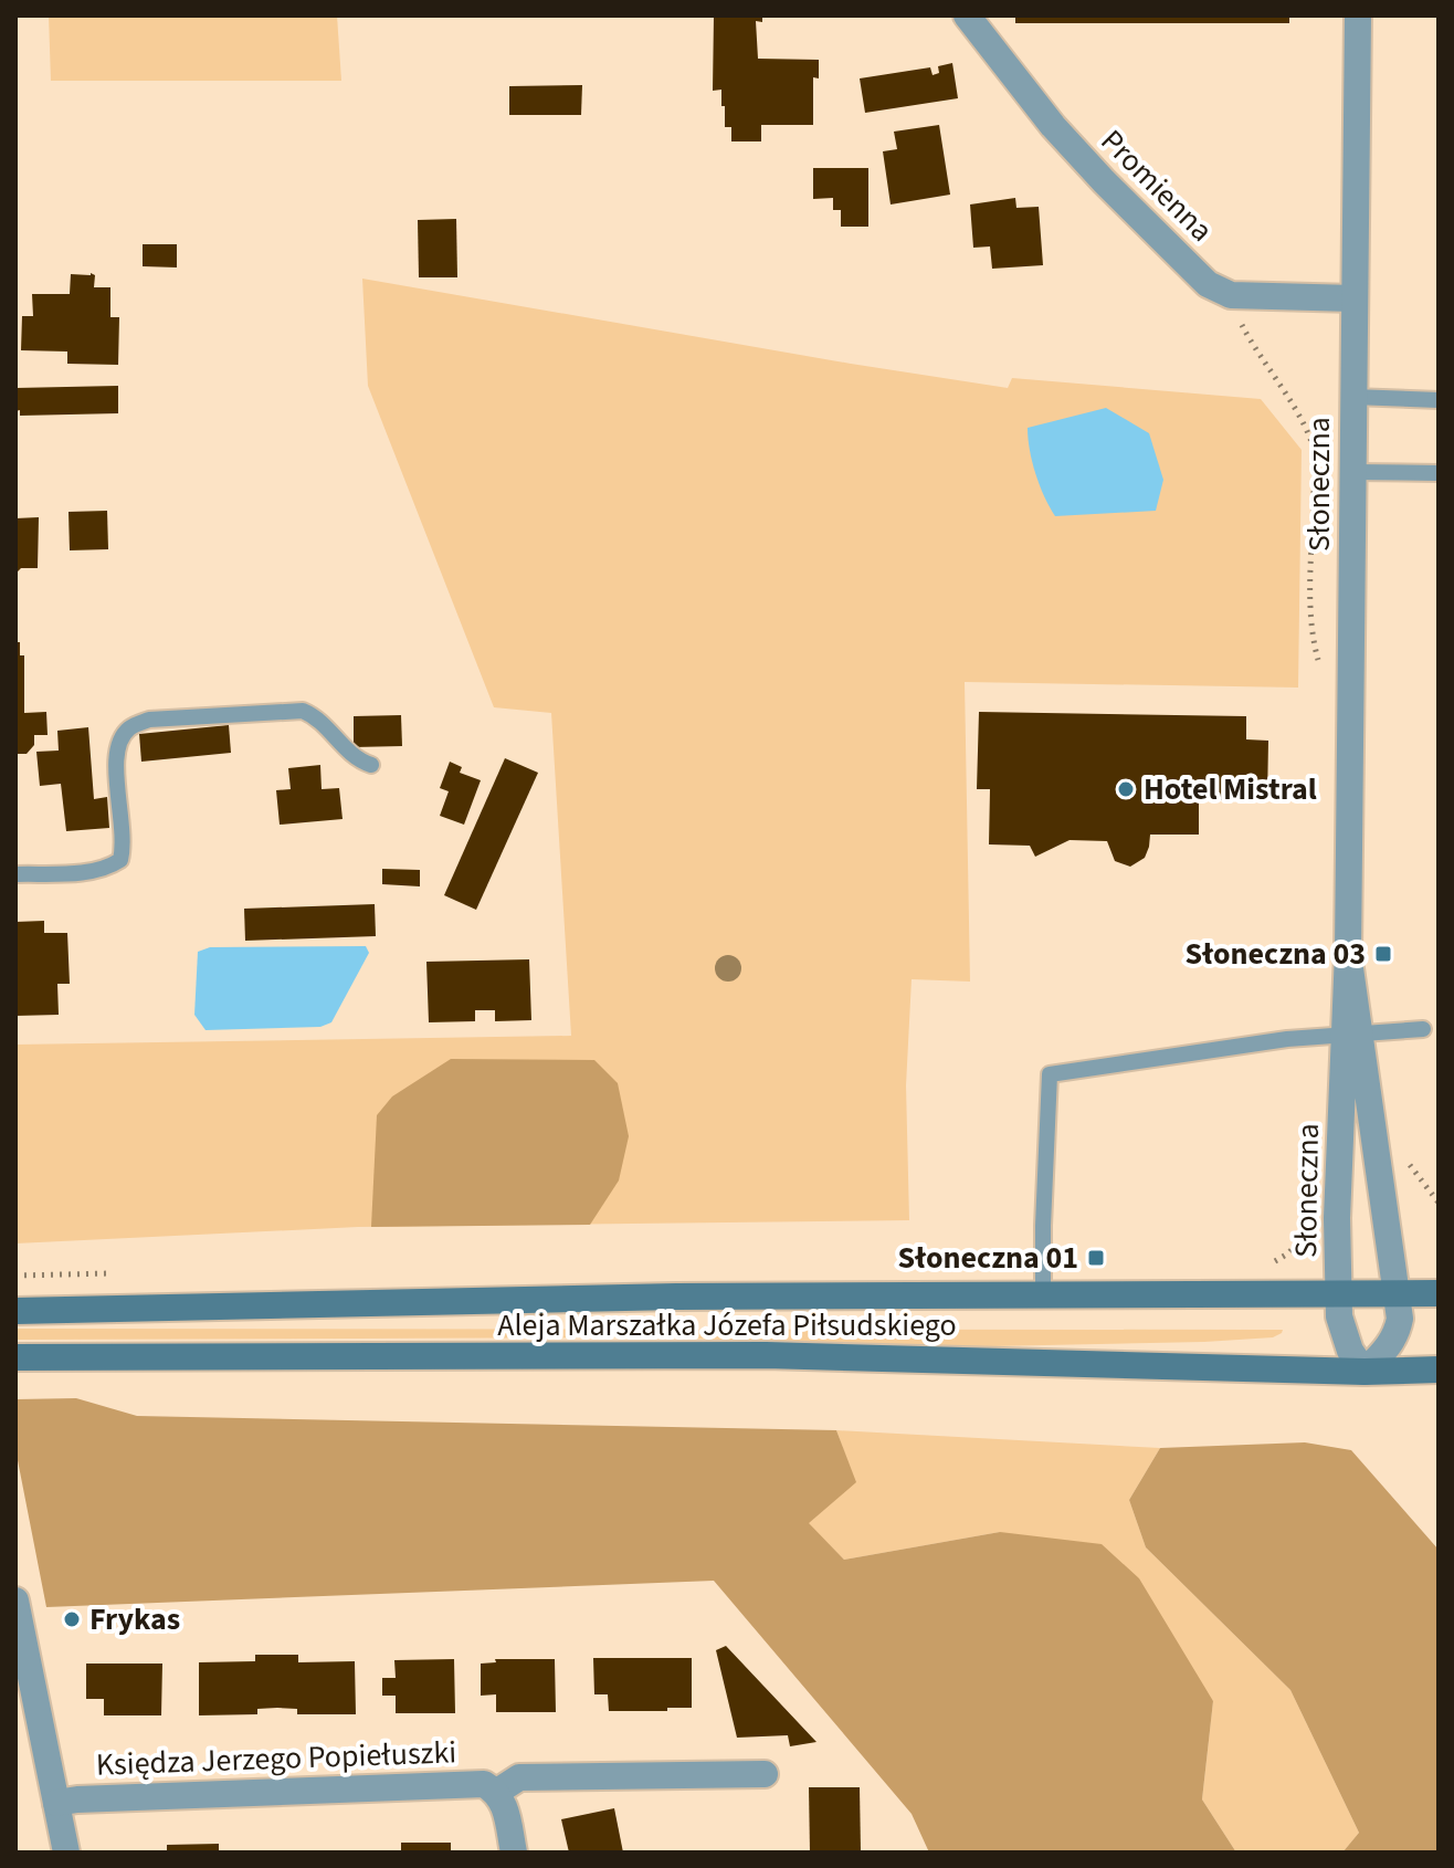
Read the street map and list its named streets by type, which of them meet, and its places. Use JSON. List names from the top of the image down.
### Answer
{
  "streets": {
    "main road": ["Aleja Marszałka Józefa Piłsudskiego"],
    "street": ["Promienna", "Słoneczna", "Księdza Jerzego Popiełuszki"]
  },
  "crossings": [
    ["Słoneczna", "Aleja Marszałka Józefa Piłsudskiego"]
  ],
  "places": {
    "other": ["Hotel Mistral", "Frykas"],
    "transit": ["Słoneczna 03", "Słoneczna 01"]
  }
}
